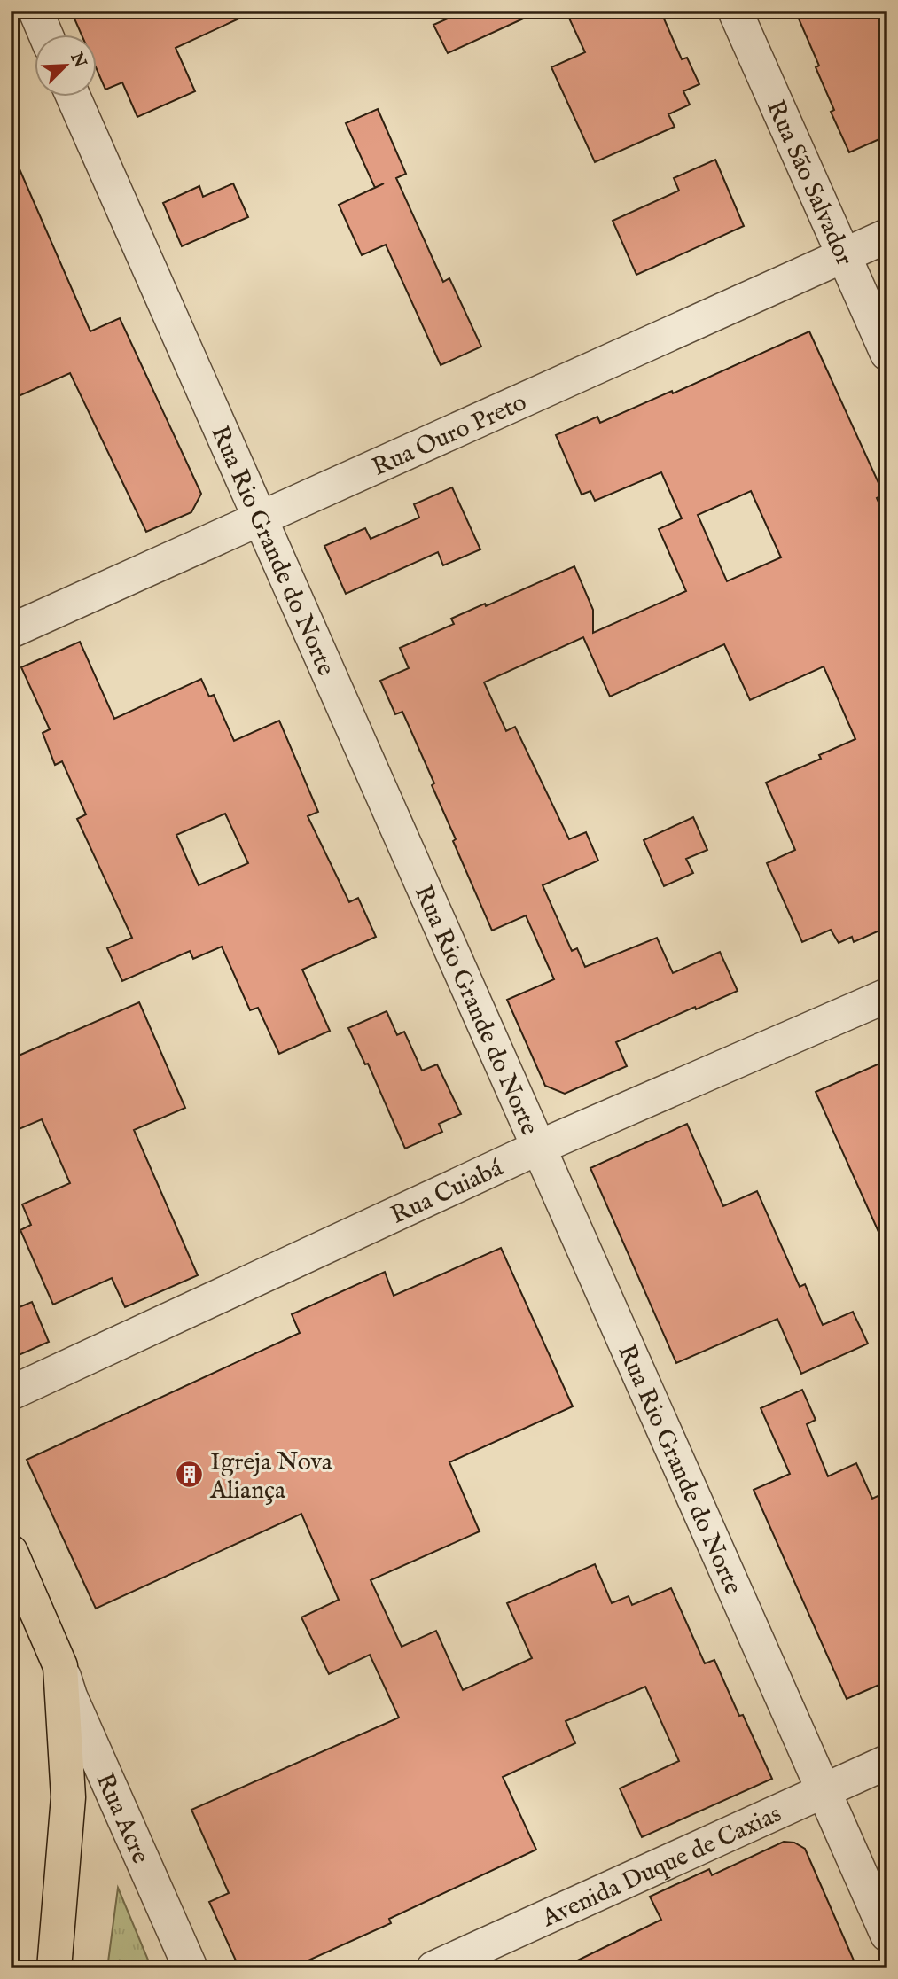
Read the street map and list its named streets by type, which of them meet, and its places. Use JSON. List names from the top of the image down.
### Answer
{
  "streets": {
    "street": [
      "Rua São Salvador",
      "Rua Ouro Preto",
      "Rua Rio Grande do Norte",
      "Rua Cuiabá",
      "Rua Acre",
      "Avenida Duque de Caxias"
    ]
  },
  "crossings": [
    ["Rua São Salvador", "Rua Ouro Preto"],
    ["Rua Ouro Preto", "Rua Rio Grande do Norte"],
    ["Rua Rio Grande do Norte", "Rua Cuiabá"],
    ["Rua Rio Grande do Norte", "Avenida Duque de Caxias"]
  ],
  "places": {
    "building": ["Igreja Nova Aliança"]
  },
  "north": "top right"
}
